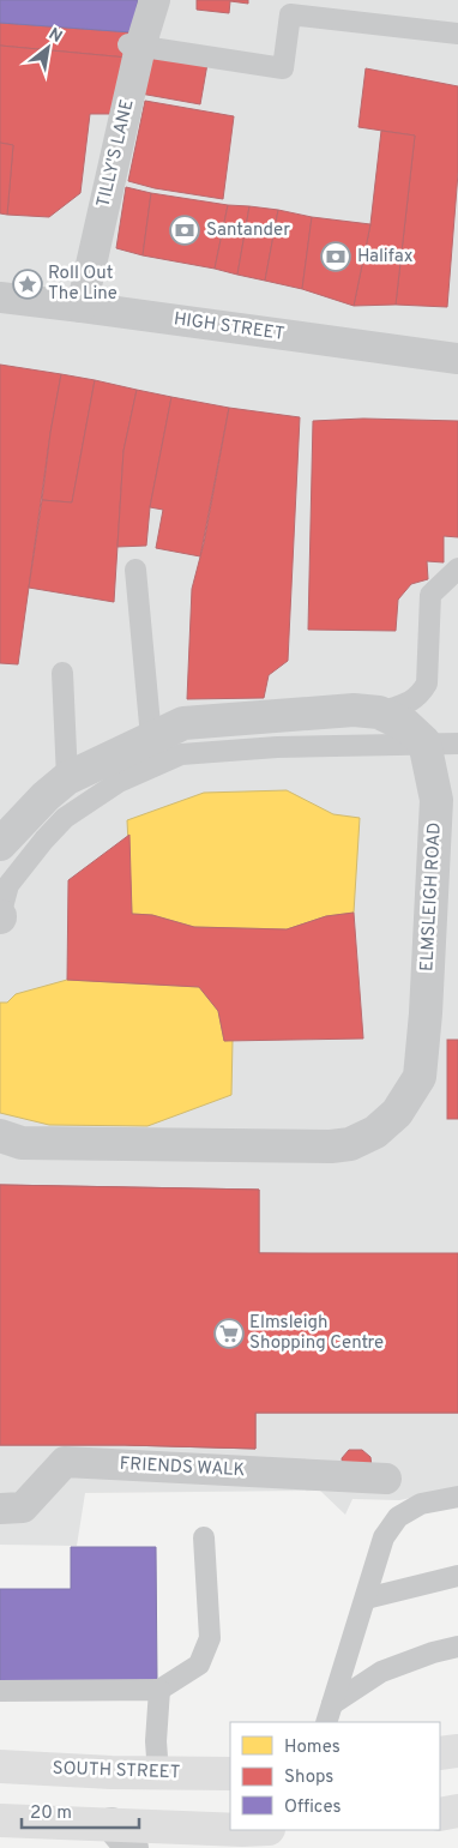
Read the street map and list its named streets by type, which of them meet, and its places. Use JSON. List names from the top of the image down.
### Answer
{
  "streets": {
    "main road": ["SOUTH STREET"],
    "street": [
      "TILLY'S LANE",
      "HIGH STREET",
      "ELMSLEIGH ROAD",
      "FRIENDS WALK"
    ]
  },
  "crossings": [
    ["TILLY'S LANE", "HIGH STREET"]
  ],
  "places": {
    "bank": ["Santander", "Halifax"],
    "place": ["Roll Out The Line"],
    "supermarket": ["Elmsleigh Shopping Centre"]
  },
  "legend": ["Homes", "Shops", "Offices"],
  "scale_bar": "20 m",
  "north": "top right"
}
